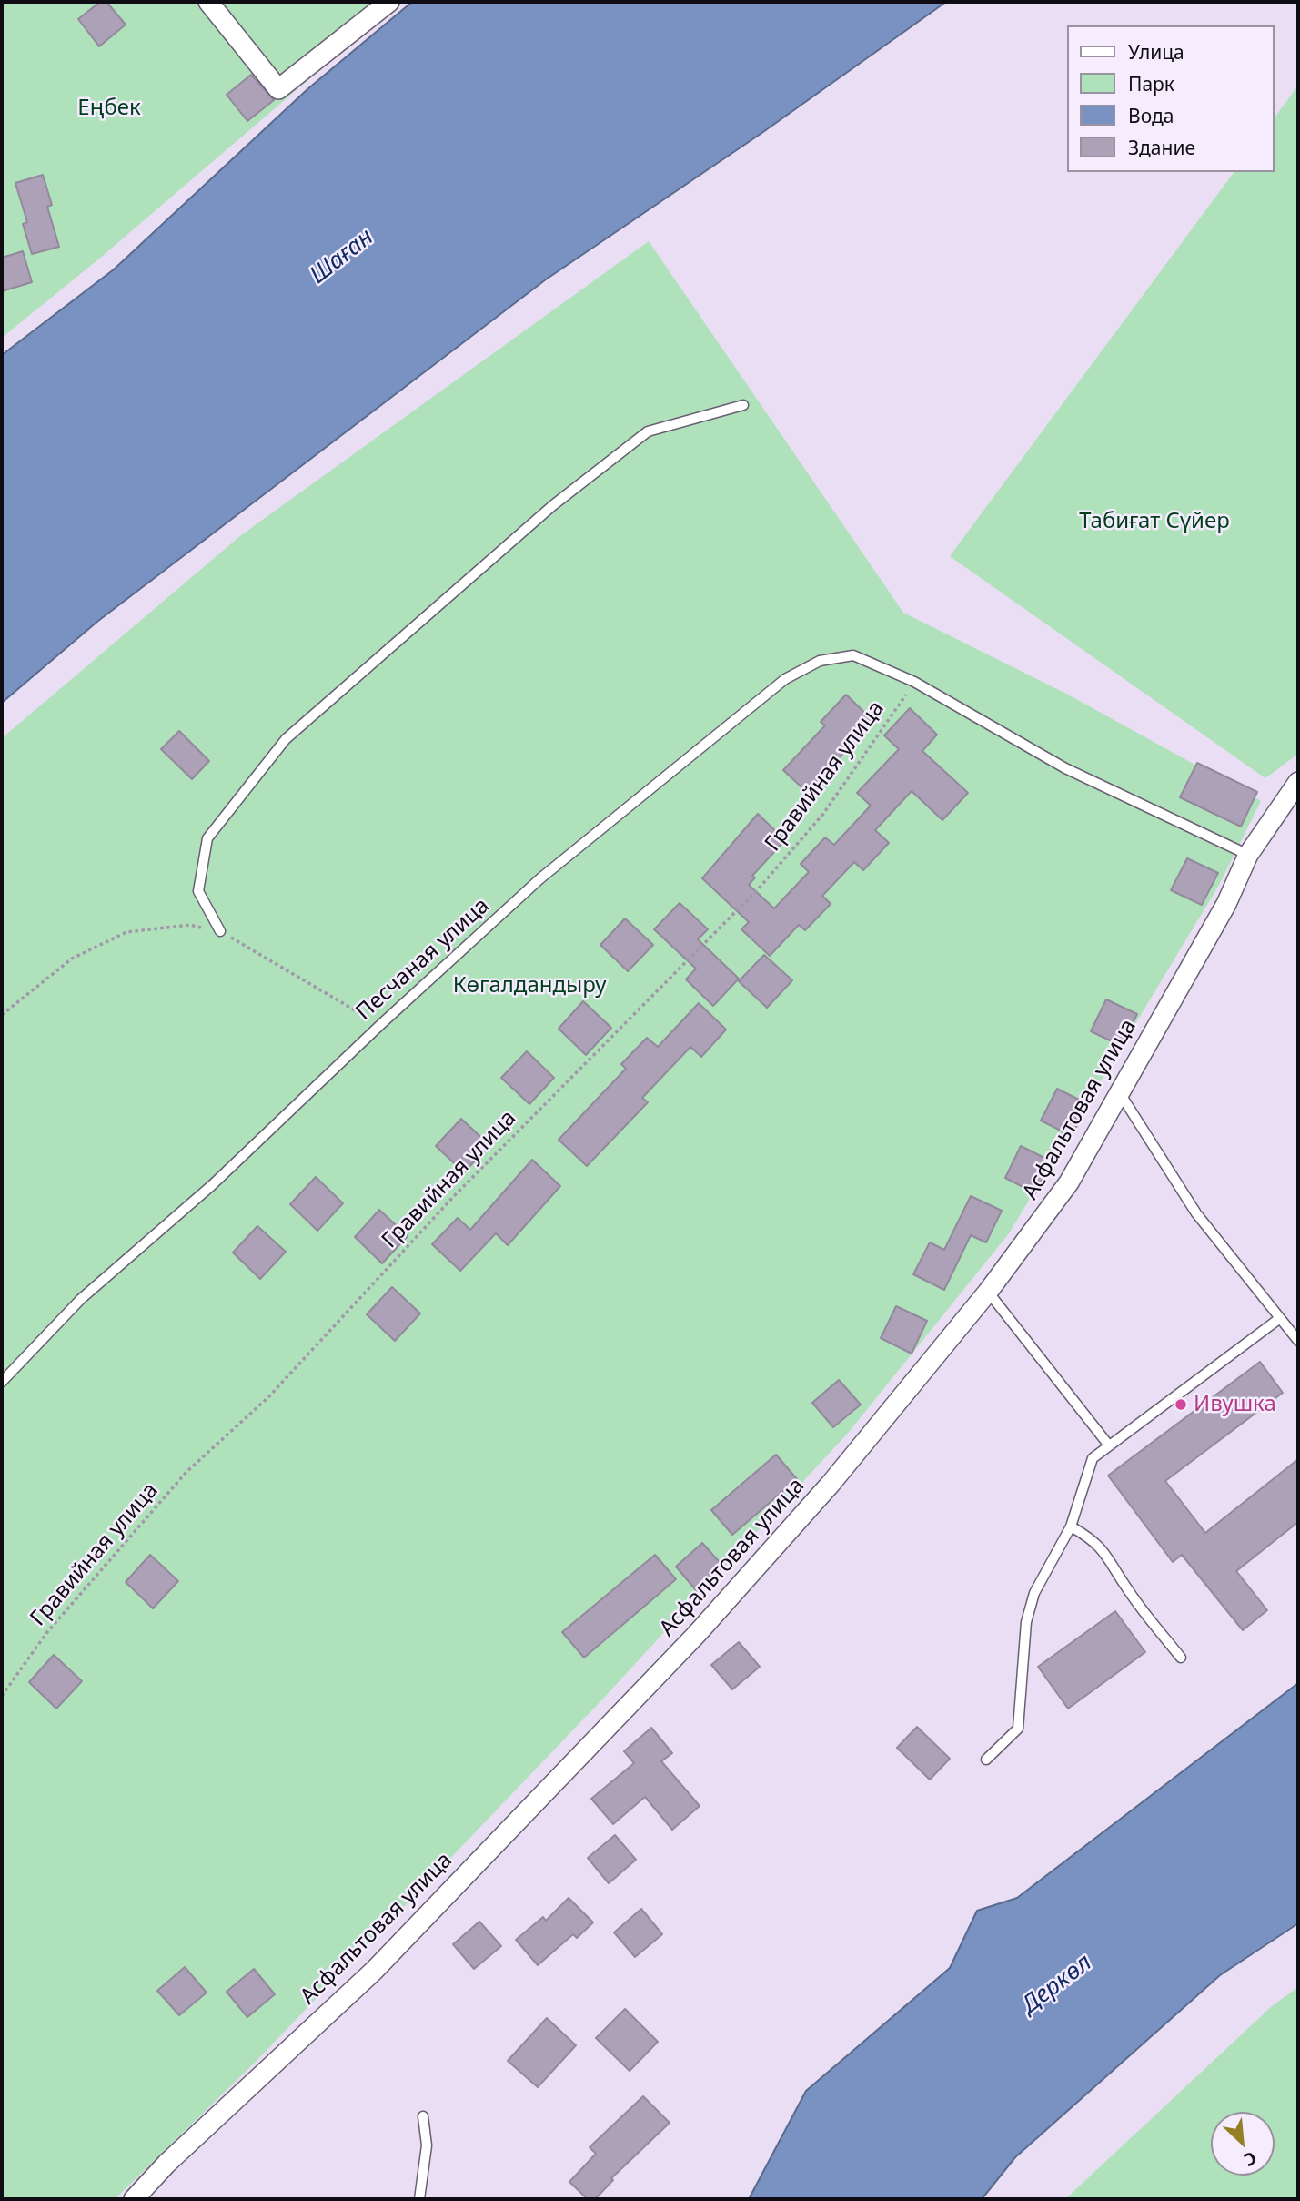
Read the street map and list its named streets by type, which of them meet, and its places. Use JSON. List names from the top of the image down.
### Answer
{
  "streets": {
    "street": ["Асфальтовая улица"],
    "lane": ["Песчаная улица"],
    "path": ["Гравийная улица"]
  },
  "crossings": [
    ["Гравийная улица", "Песчаная улица"],
    ["Песчаная улица", "Асфальтовая улица"]
  ],
  "water": ["Шаған", "Деркөл"],
  "parks": ["Еңбек", "Табиғат Сүйер", "Көгалдандыру"],
  "places": ["Ивушка"],
  "legend": [
    "Улица",
    "Парк",
    "Вода",
    "Здание"
  ],
  "north": "bottom right"
}
